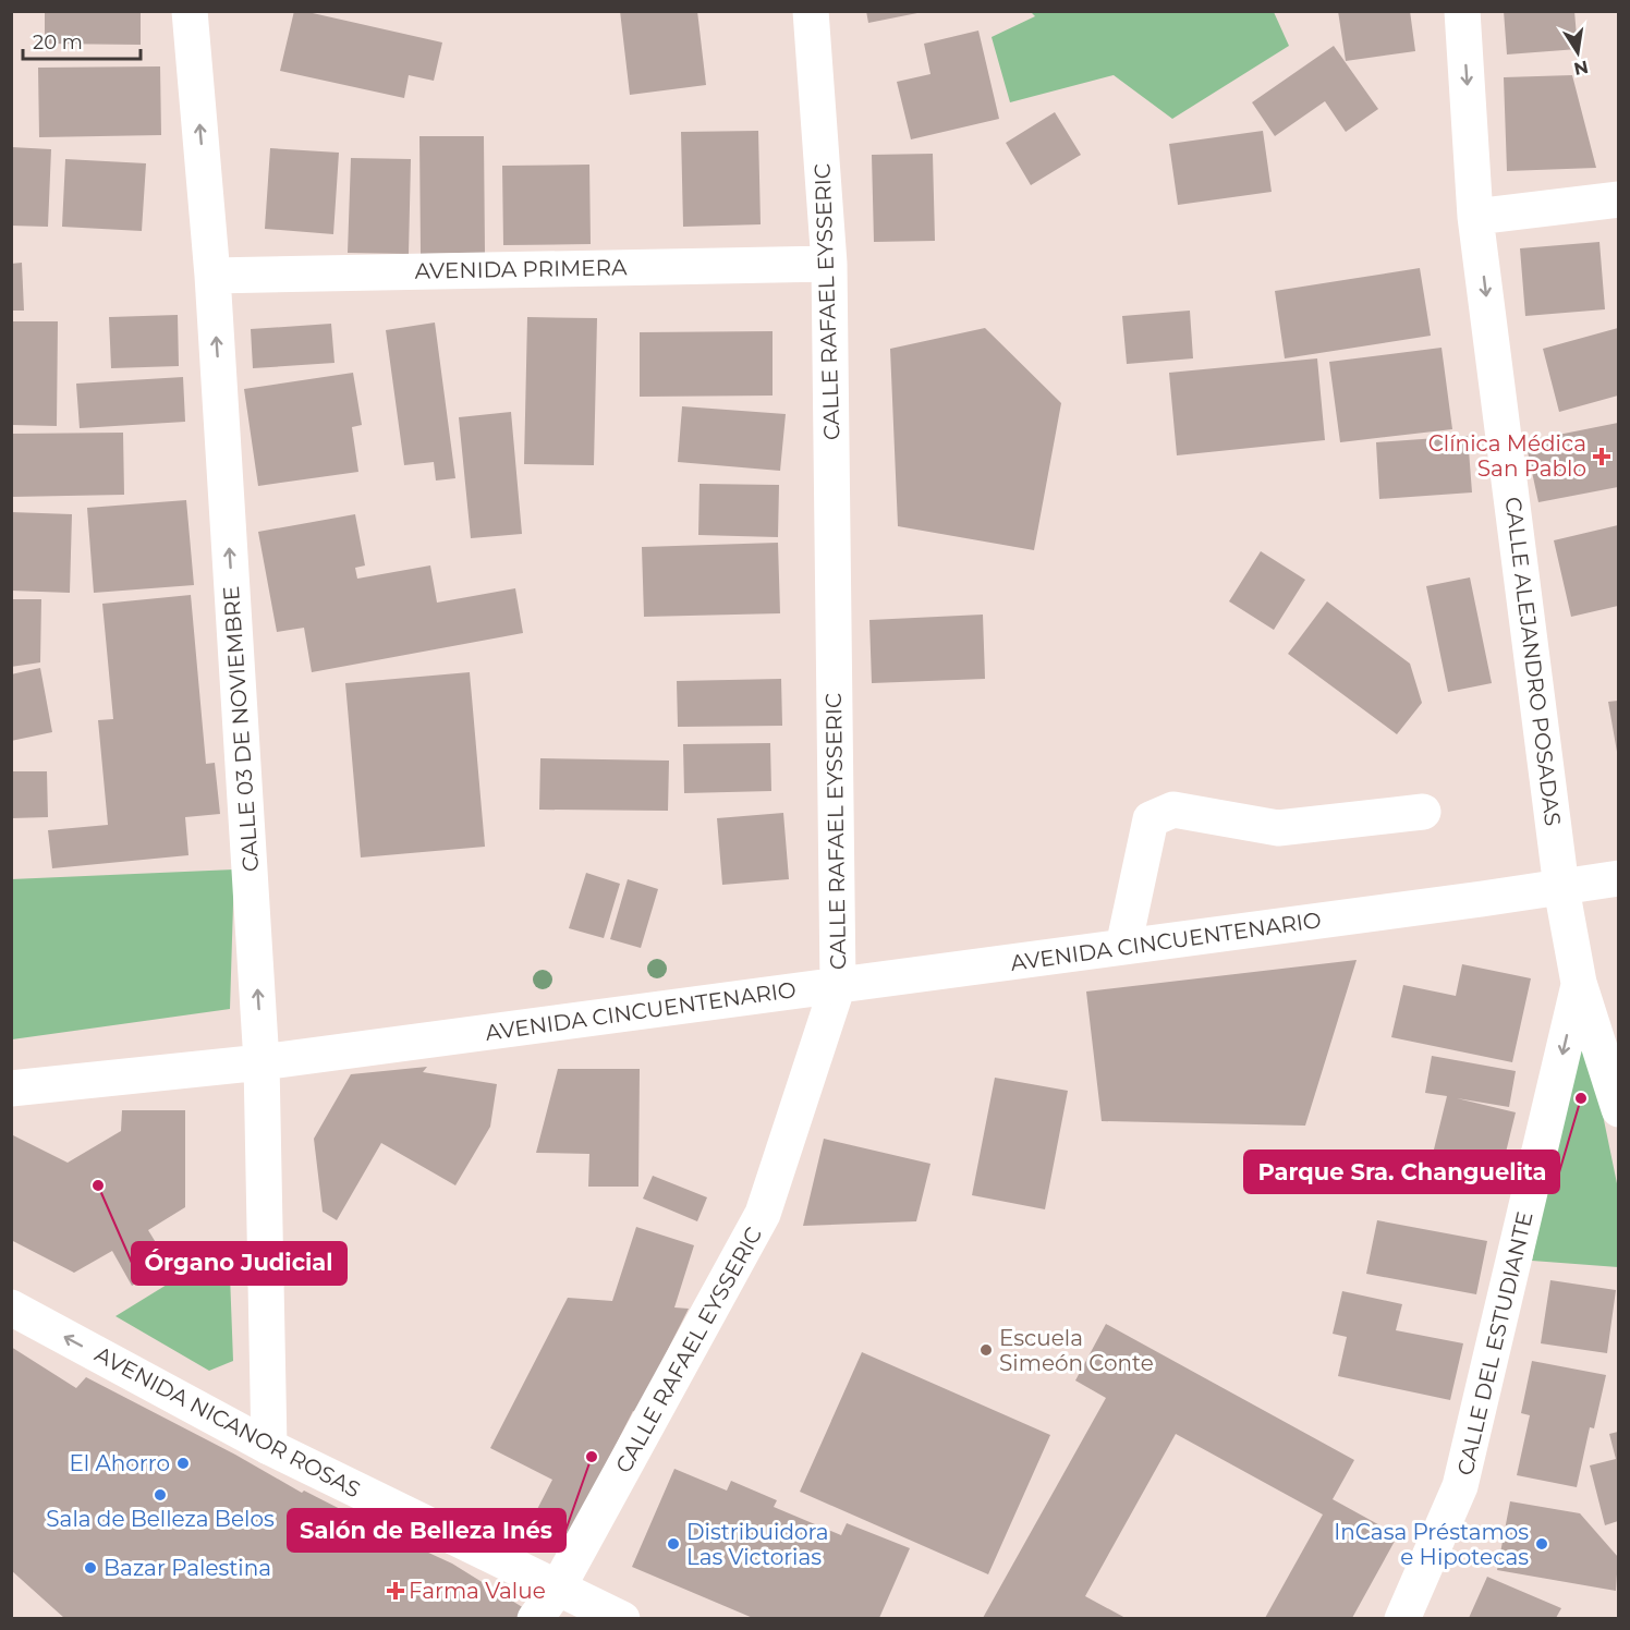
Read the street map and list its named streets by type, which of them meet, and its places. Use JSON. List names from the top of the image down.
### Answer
{
  "streets": {
    "street": [
      "AVENIDA PRIMERA",
      "CALLE RAFAEL EYSSERIC",
      "CALLE ALEJANDRO POSADAS",
      "CALLE 03 DE NOVIEMBRE",
      "AVENIDA CINCUENTENARIO",
      "CALLE DEL ESTUDIANTE",
      "AVENIDA NICANOR ROSAS"
    ]
  },
  "crossings": [
    ["AVENIDA PRIMERA", "CALLE RAFAEL EYSSERIC"],
    ["AVENIDA PRIMERA", "CALLE 03 DE NOVIEMBRE"],
    ["CALLE RAFAEL EYSSERIC", "AVENIDA CINCUENTENARIO"],
    ["CALLE RAFAEL EYSSERIC", "AVENIDA NICANOR ROSAS"],
    ["CALLE ALEJANDRO POSADAS", "AVENIDA CINCUENTENARIO"],
    ["CALLE ALEJANDRO POSADAS", "CALLE DEL ESTUDIANTE"],
    ["CALLE 03 DE NOVIEMBRE", "AVENIDA CINCUENTENARIO"],
    ["CALLE 03 DE NOVIEMBRE", "AVENIDA NICANOR ROSAS"]
  ],
  "one_way": [
    "CALLE ALEJANDRO POSADAS",
    "CALLE 03 DE NOVIEMBRE",
    "CALLE DEL ESTUDIANTE",
    "AVENIDA NICANOR ROSAS"
  ],
  "places": {
    "health": ["Clínica Médica San Pablo", "Farma Value"],
    "other": [
      "Parque Sra. Changuelita",
      "Órgano Judicial",
      "Escuela Simeón Conte",
      "Salón de Belleza Inés",
      "El Ahorro",
      "Sala de Belleza Belos",
      "Distribuidora Las Victorias",
      "InCasa Préstamos e Hipotecas",
      "Bazar Palestina"
    ]
  },
  "scale_bar": "20 m",
  "north": "bottom"
}
